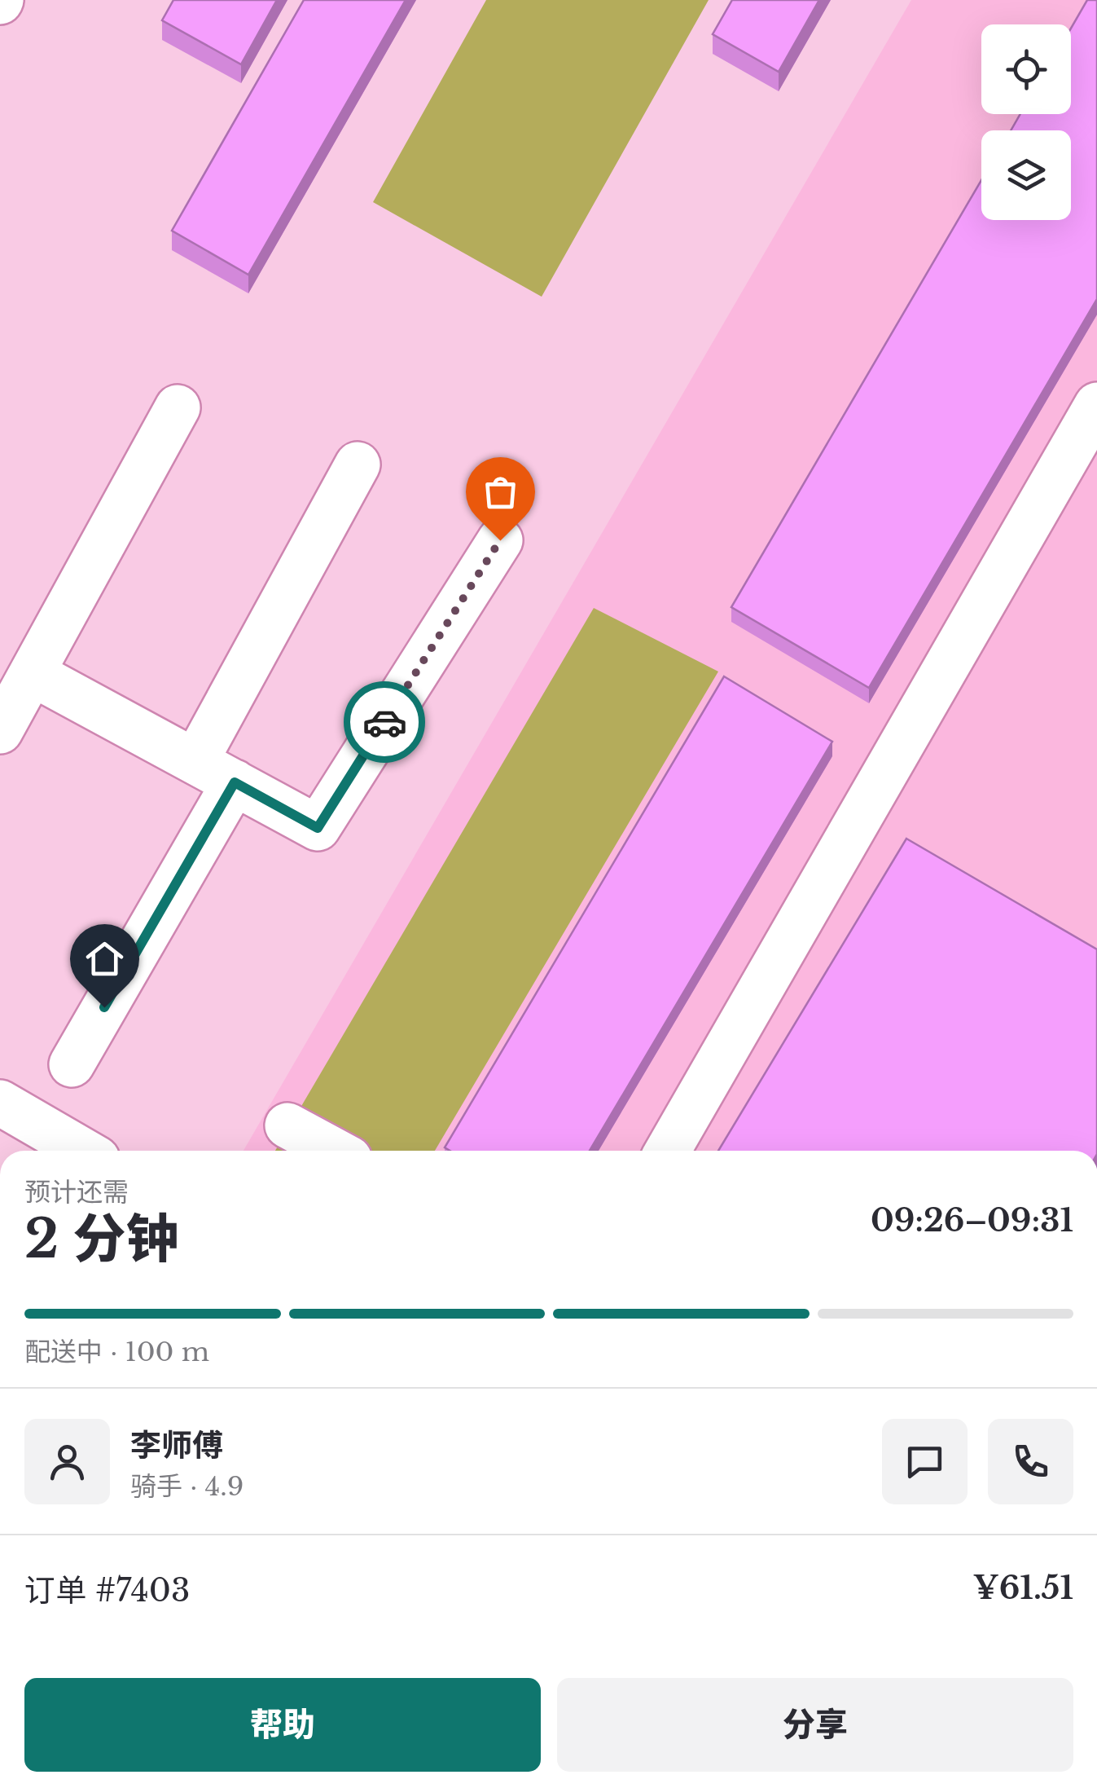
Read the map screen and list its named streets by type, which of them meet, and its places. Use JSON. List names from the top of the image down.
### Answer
{
  "page": {
    "heading": ["2 分钟", "预计还需", "09:26–09:31"],
    "panel": [
      "李师傅",
      "骑手 · 4.9",
      "订单 #7403",
      "¥61.51"
    ],
    "bar": "配送中 · 100 m",
    "buttons": ["帮助", "分享"]
  }
}
